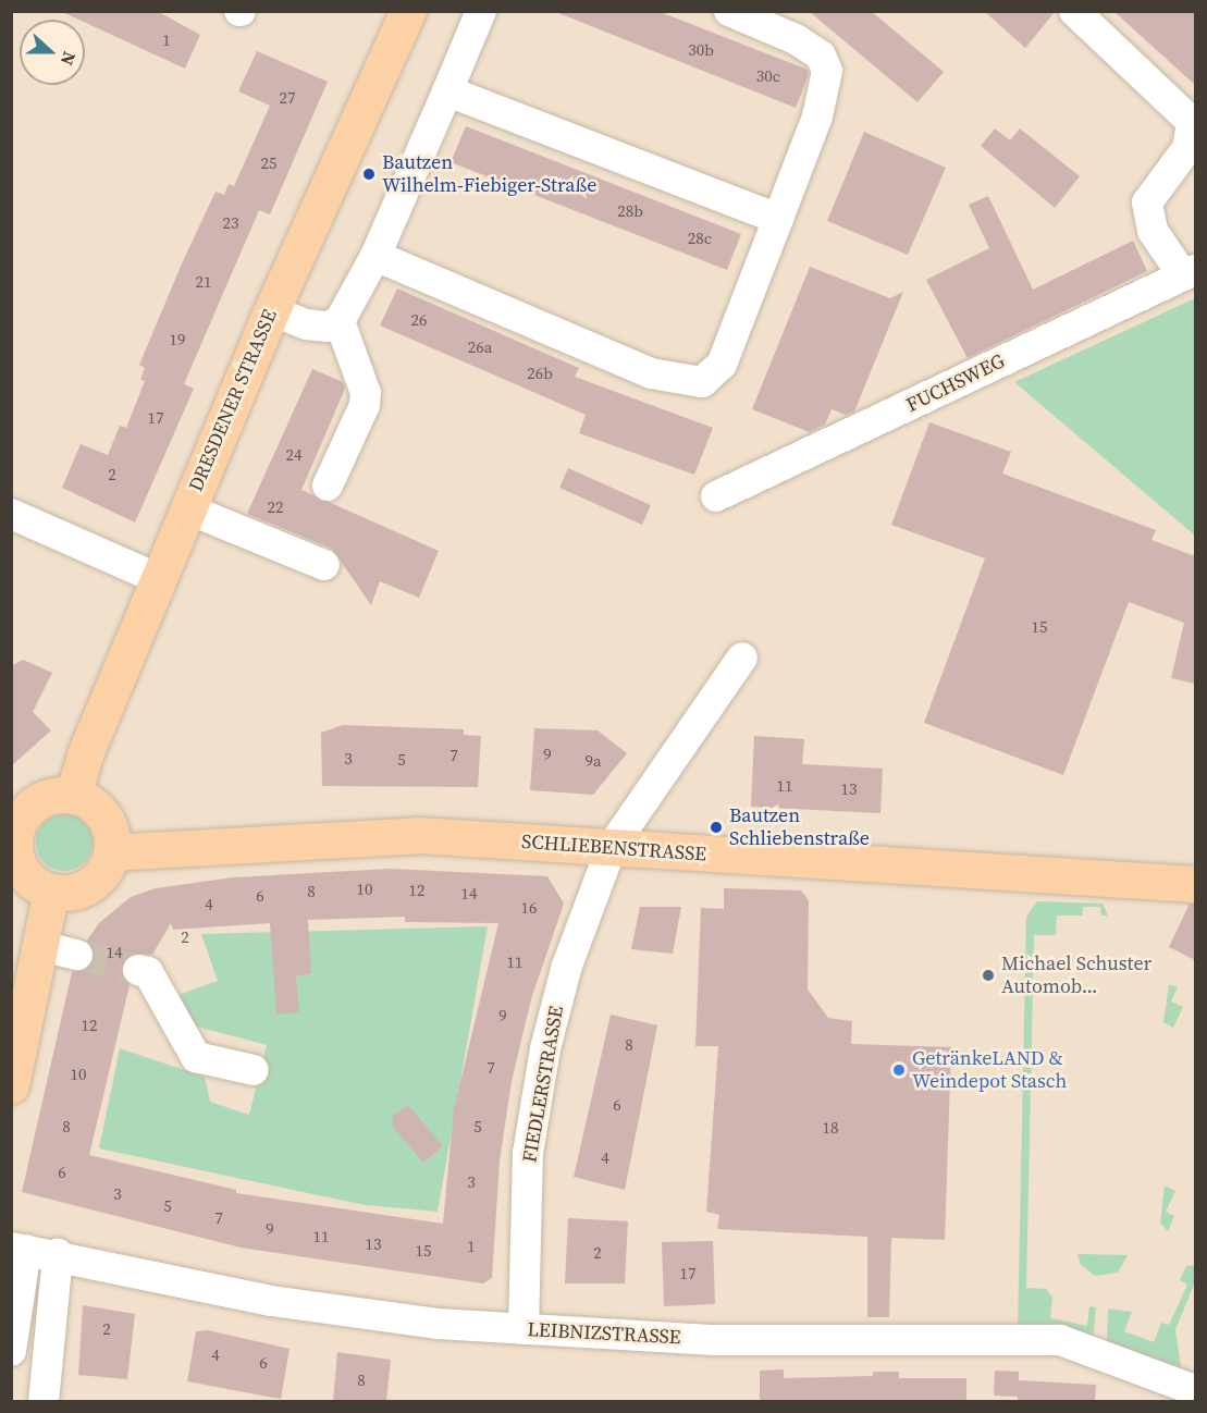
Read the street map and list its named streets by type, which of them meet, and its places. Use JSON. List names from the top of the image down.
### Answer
{
  "streets": {
    "main road": ["DRESDENER STRASSE", "SCHLIEBENSTRASSE"],
    "street": ["FUCHSWEG", "FIEDLERSTRASSE", "LEIBNIZSTRASSE"]
  },
  "crossings": [
    ["DRESDENER STRASSE", "SCHLIEBENSTRASSE"],
    ["SCHLIEBENSTRASSE", "FIEDLERSTRASSE"],
    ["FIEDLERSTRASSE", "LEIBNIZSTRASSE"]
  ],
  "places": [
    "Bautzen Wilhelm-Fiebiger-Straße",
    "Bautzen Schliebenstraße",
    "Michael Schuster Automob...",
    "GetränkeLAND & Weindepot Stasch"
  ],
  "house_numbers": [
    "1",
    "30b",
    "30c",
    "27",
    "25",
    "28b",
    "23",
    "28c",
    "21",
    "26",
    "19",
    "26a",
    "26b",
    "17",
    "24",
    "2",
    "22",
    "15",
    "9",
    "7",
    "3",
    "5",
    "9a",
    "11",
    "13",
    "10",
    "12",
    "8",
    "14",
    "6",
    "4",
    "16",
    "2",
    "14",
    "11",
    "9",
    "12",
    "8",
    "7",
    "10",
    "6",
    "8",
    "5",
    "18",
    "4",
    "6",
    "3",
    "3",
    "5",
    "7",
    "9",
    "11",
    "13",
    "1",
    "15",
    "2",
    "17",
    "2",
    "4",
    "6",
    "8"
  ],
  "north": "right"
}
